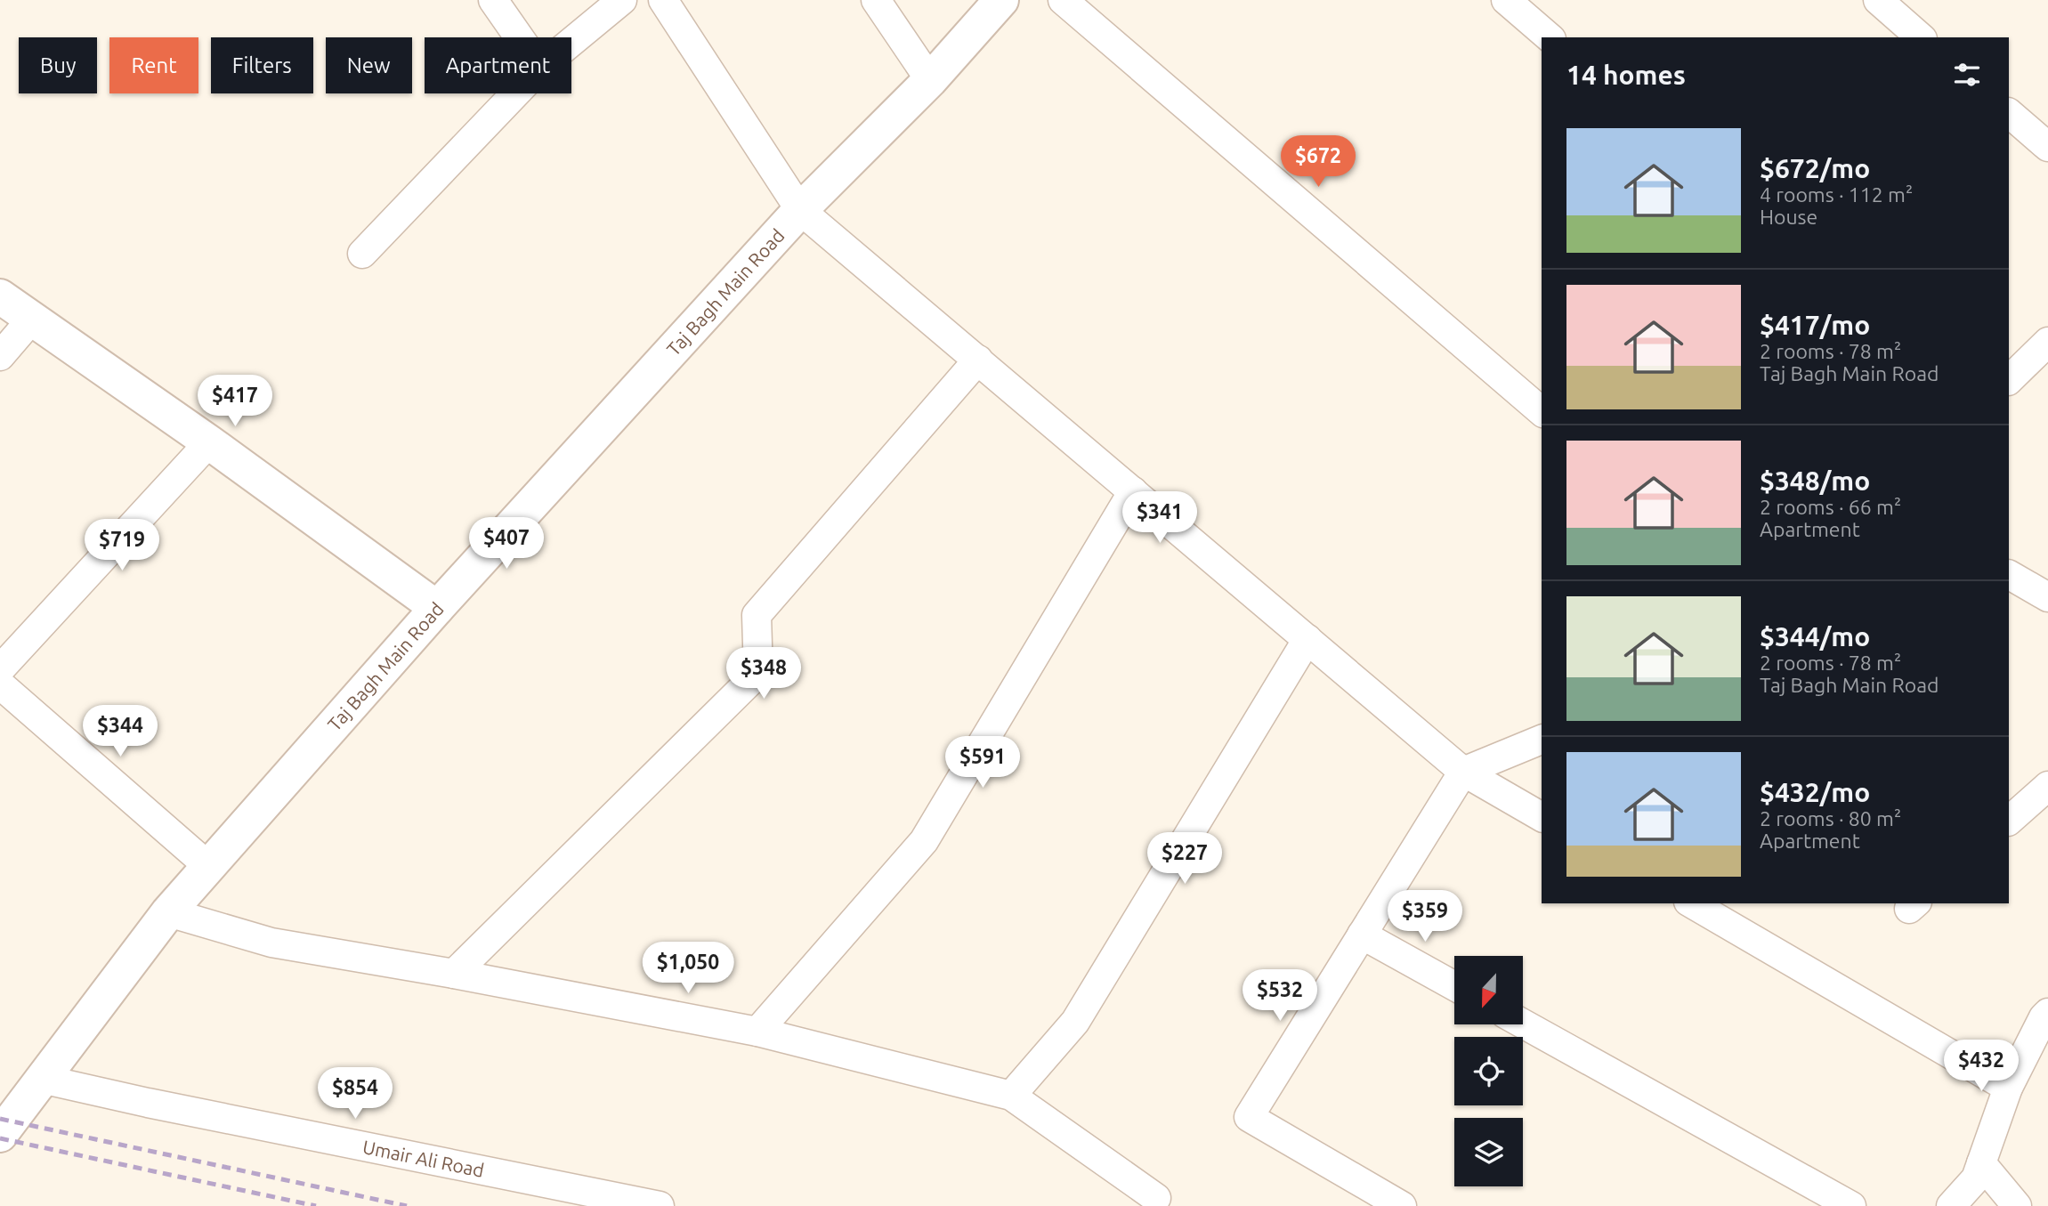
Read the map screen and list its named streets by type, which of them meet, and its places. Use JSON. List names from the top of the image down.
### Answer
{
  "streets": {
    "street": ["Taj Bagh Main Road", "Umair Ali Road"]
  },
  "crossings": [
    ["Taj Bagh Main Road", "Umair Ali Road"]
  ],
  "north": "bottom",
  "page": {
    "chip": [
      "Buy",
      "Rent",
      "Filters",
      "New",
      "Apartment"
    ],
    "heading": "14 homes",
    "list": [
      {
        "name": "$672/mo",
        "note": "4 rooms · 112 m² · House"
      },
      {
        "name": "$417/mo",
        "note": "2 rooms · 78 m² · Taj Bagh Main Road"
      },
      {
        "name": "$348/mo",
        "note": "2 rooms · 66 m² · Apartment"
      },
      {
        "name": "$344/mo",
        "note": "2 rooms · 78 m² · Taj Bagh Main Road"
      },
      {
        "name": "$432/mo",
        "note": "2 rooms · 80 m² · Apartment"
      }
    ],
    "price": [
      "$672",
      "$417",
      "$341",
      "$407",
      "$719",
      "$348",
      "$344",
      "$591",
      "$227",
      "$359",
      "$1,050",
      "$532",
      "$432",
      "$854"
    ]
  }
}
